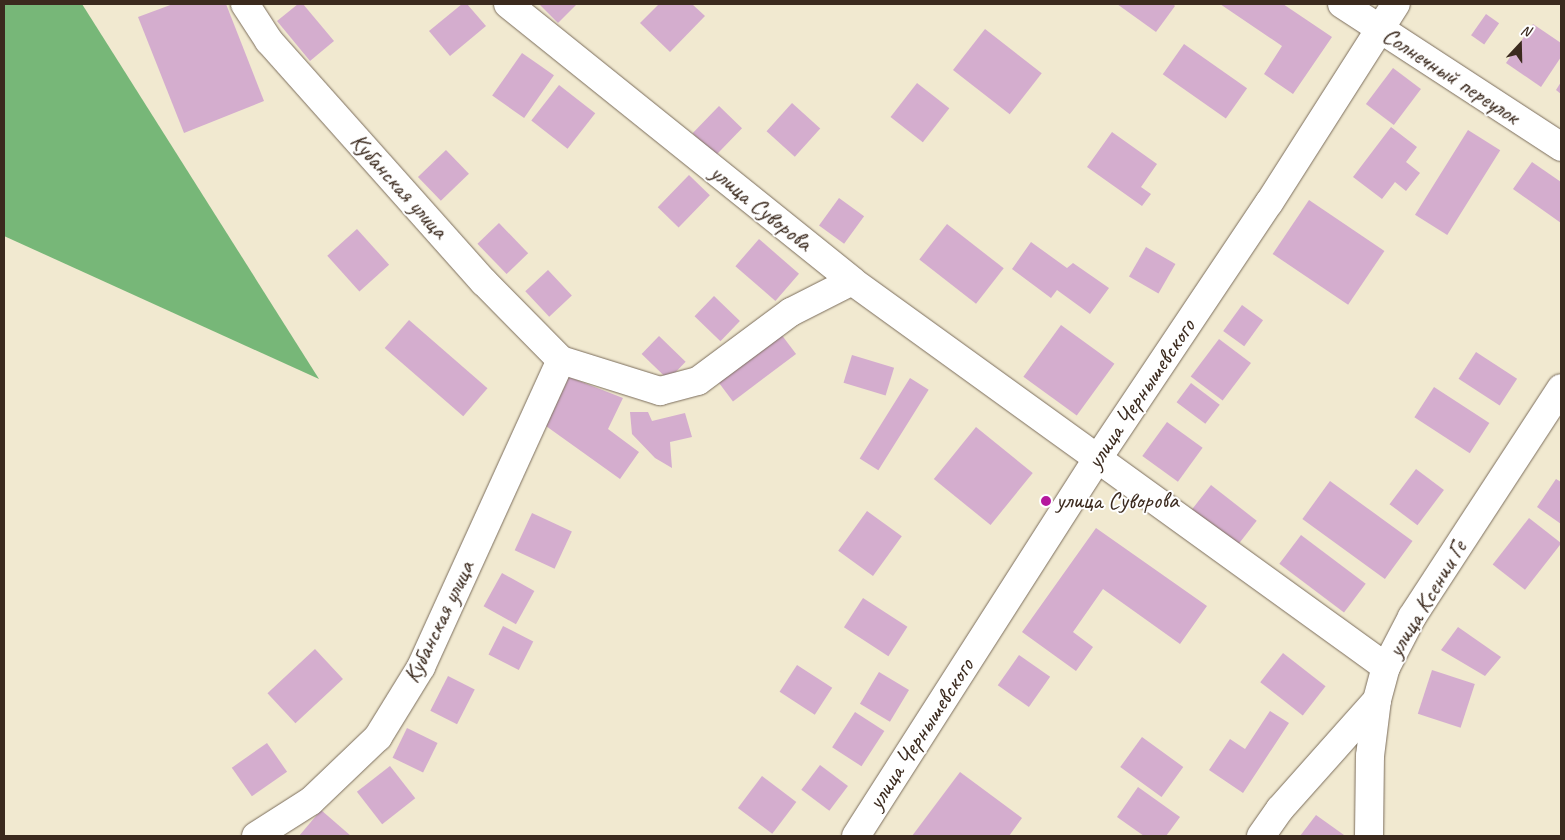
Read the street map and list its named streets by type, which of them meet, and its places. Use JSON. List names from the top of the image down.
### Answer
{
  "streets": {
    "street": [
      "Солнечный переулок",
      "Кубанская улица",
      "улица Суворова",
      "улица Чернышевского",
      "улица Ксении Ге"
    ]
  },
  "crossings": [
    ["Солнечный переулок", "улица Чернышевского"],
    ["Кубанская улица", "улица Суворова"],
    ["улица Суворова", "улица Чернышевского"],
    ["улица Суворова", "улица Ксении Ге"]
  ],
  "places": ["улица Суворова"],
  "north": "top"
}
